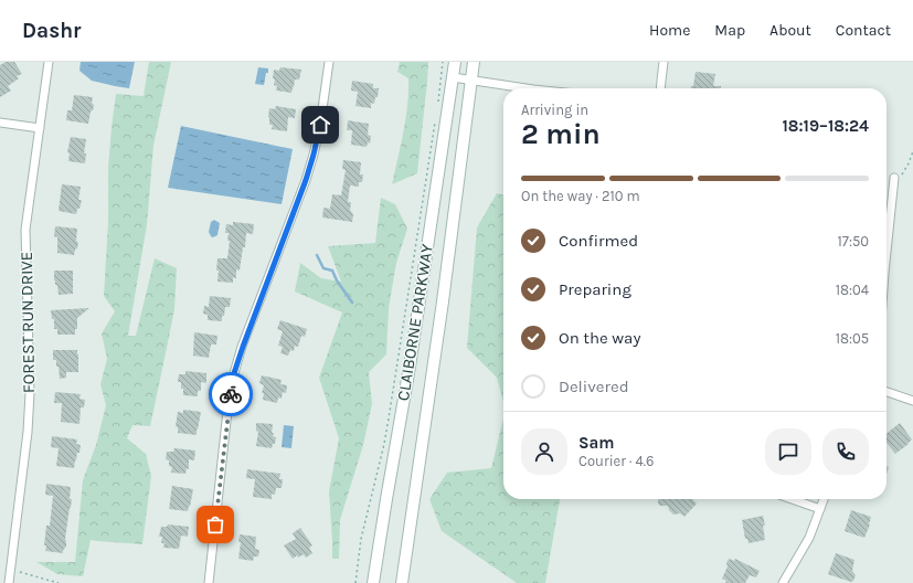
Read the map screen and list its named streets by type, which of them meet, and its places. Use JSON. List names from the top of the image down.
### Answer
{
  "streets": {
    "main road": ["CLAIBORNE PARKWAY"],
    "street": ["FOREST RUN DRIVE"]
  },
  "page": {
    "header": "Dashr",
    "nav": [
      "Home",
      "Map",
      "About",
      "Contact"
    ],
    "heading": ["2 min", "Arriving in", "18:19–18:24"],
    "panel": ["Sam", "Courier · 4.6"],
    "bar": "On the way · 210 m",
    "list": [
      ["Confirmed", "17:50"],
      ["Preparing", "18:04"],
      ["On the way", "18:05"],
      "Delivered"
    ]
  }
}
